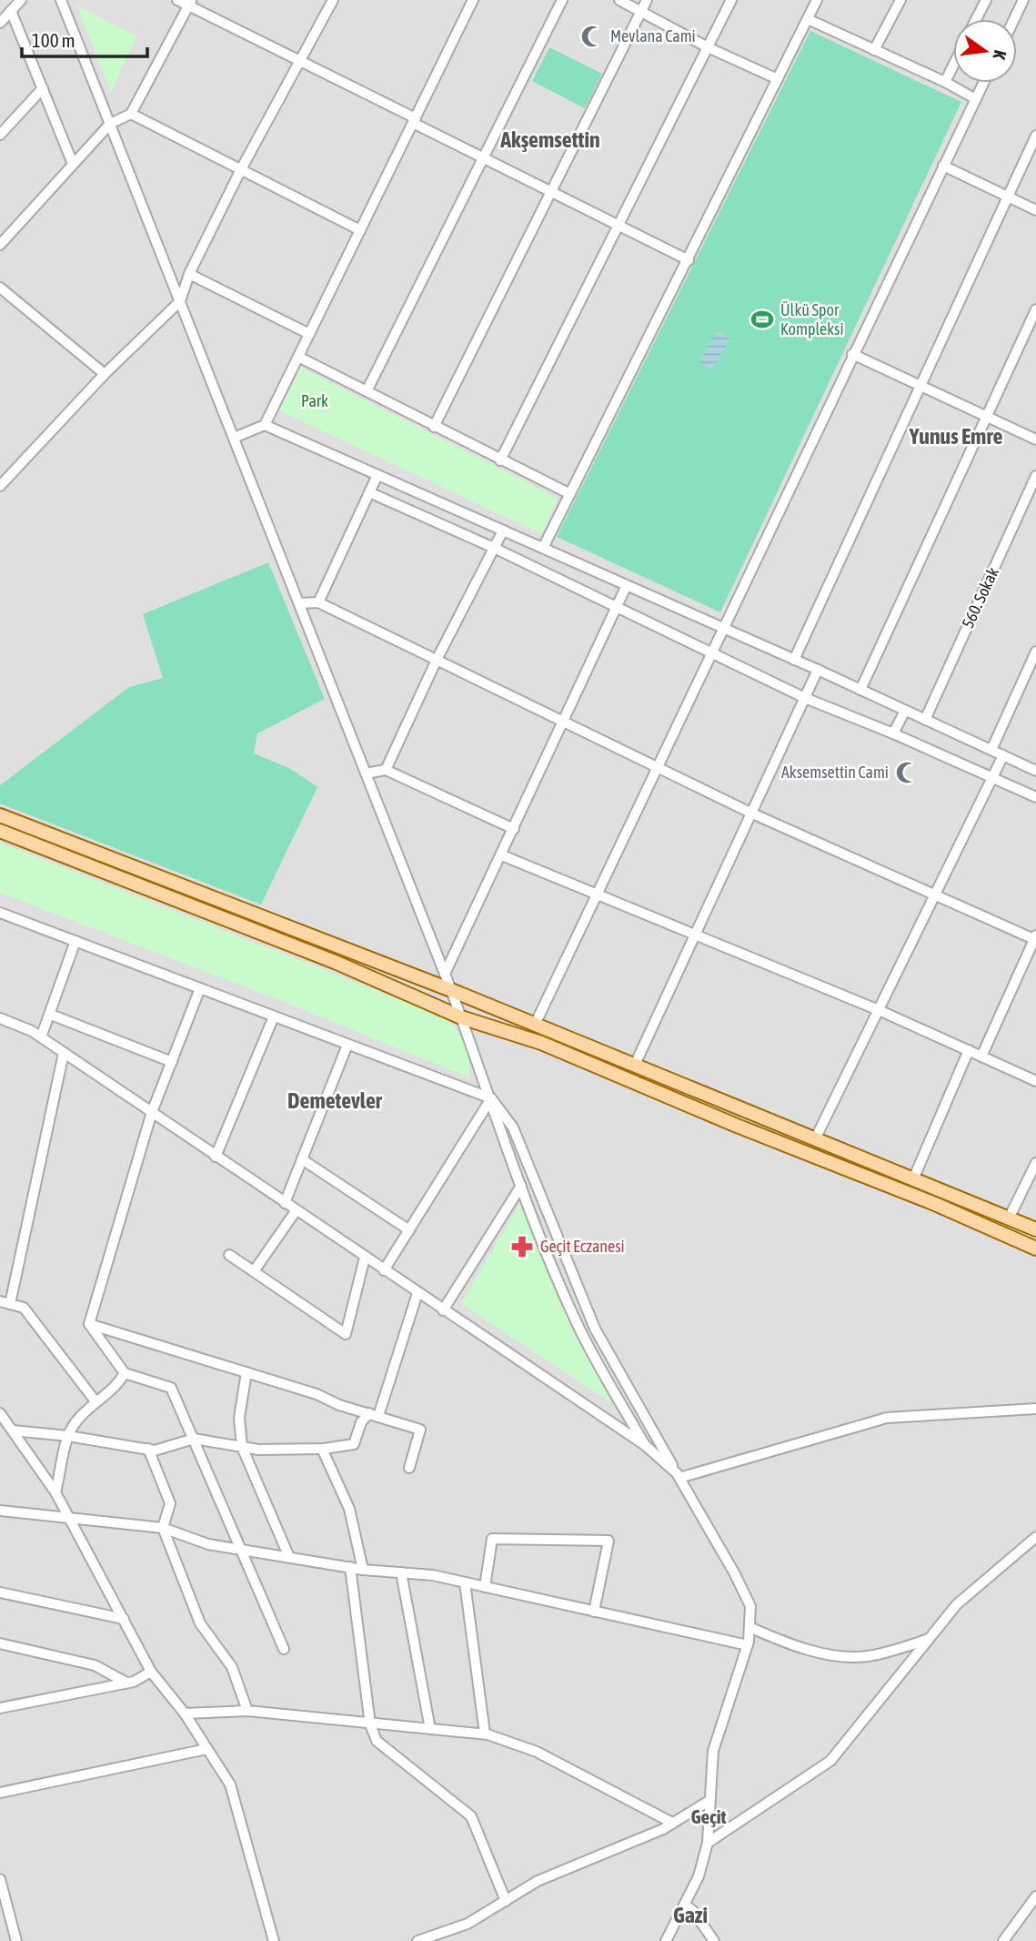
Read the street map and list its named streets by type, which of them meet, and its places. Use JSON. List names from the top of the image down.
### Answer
{
  "streets": {
    "street": ["560. Sokak"]
  },
  "districts": [
    "Akşemsettin",
    "Yunus Emre",
    "Demetevler",
    "Geçit",
    "Gazi"
  ],
  "parks": ["Park"],
  "places": {
    "mosque": ["Mevlana Cami", "Aksemsettin Cami"],
    "sports": ["Ülkü Spor Kompleksi"],
    "pharmacy": ["Geçit Eczanesi"]
  },
  "scale_bar": "100 m",
  "north": "right"
}
